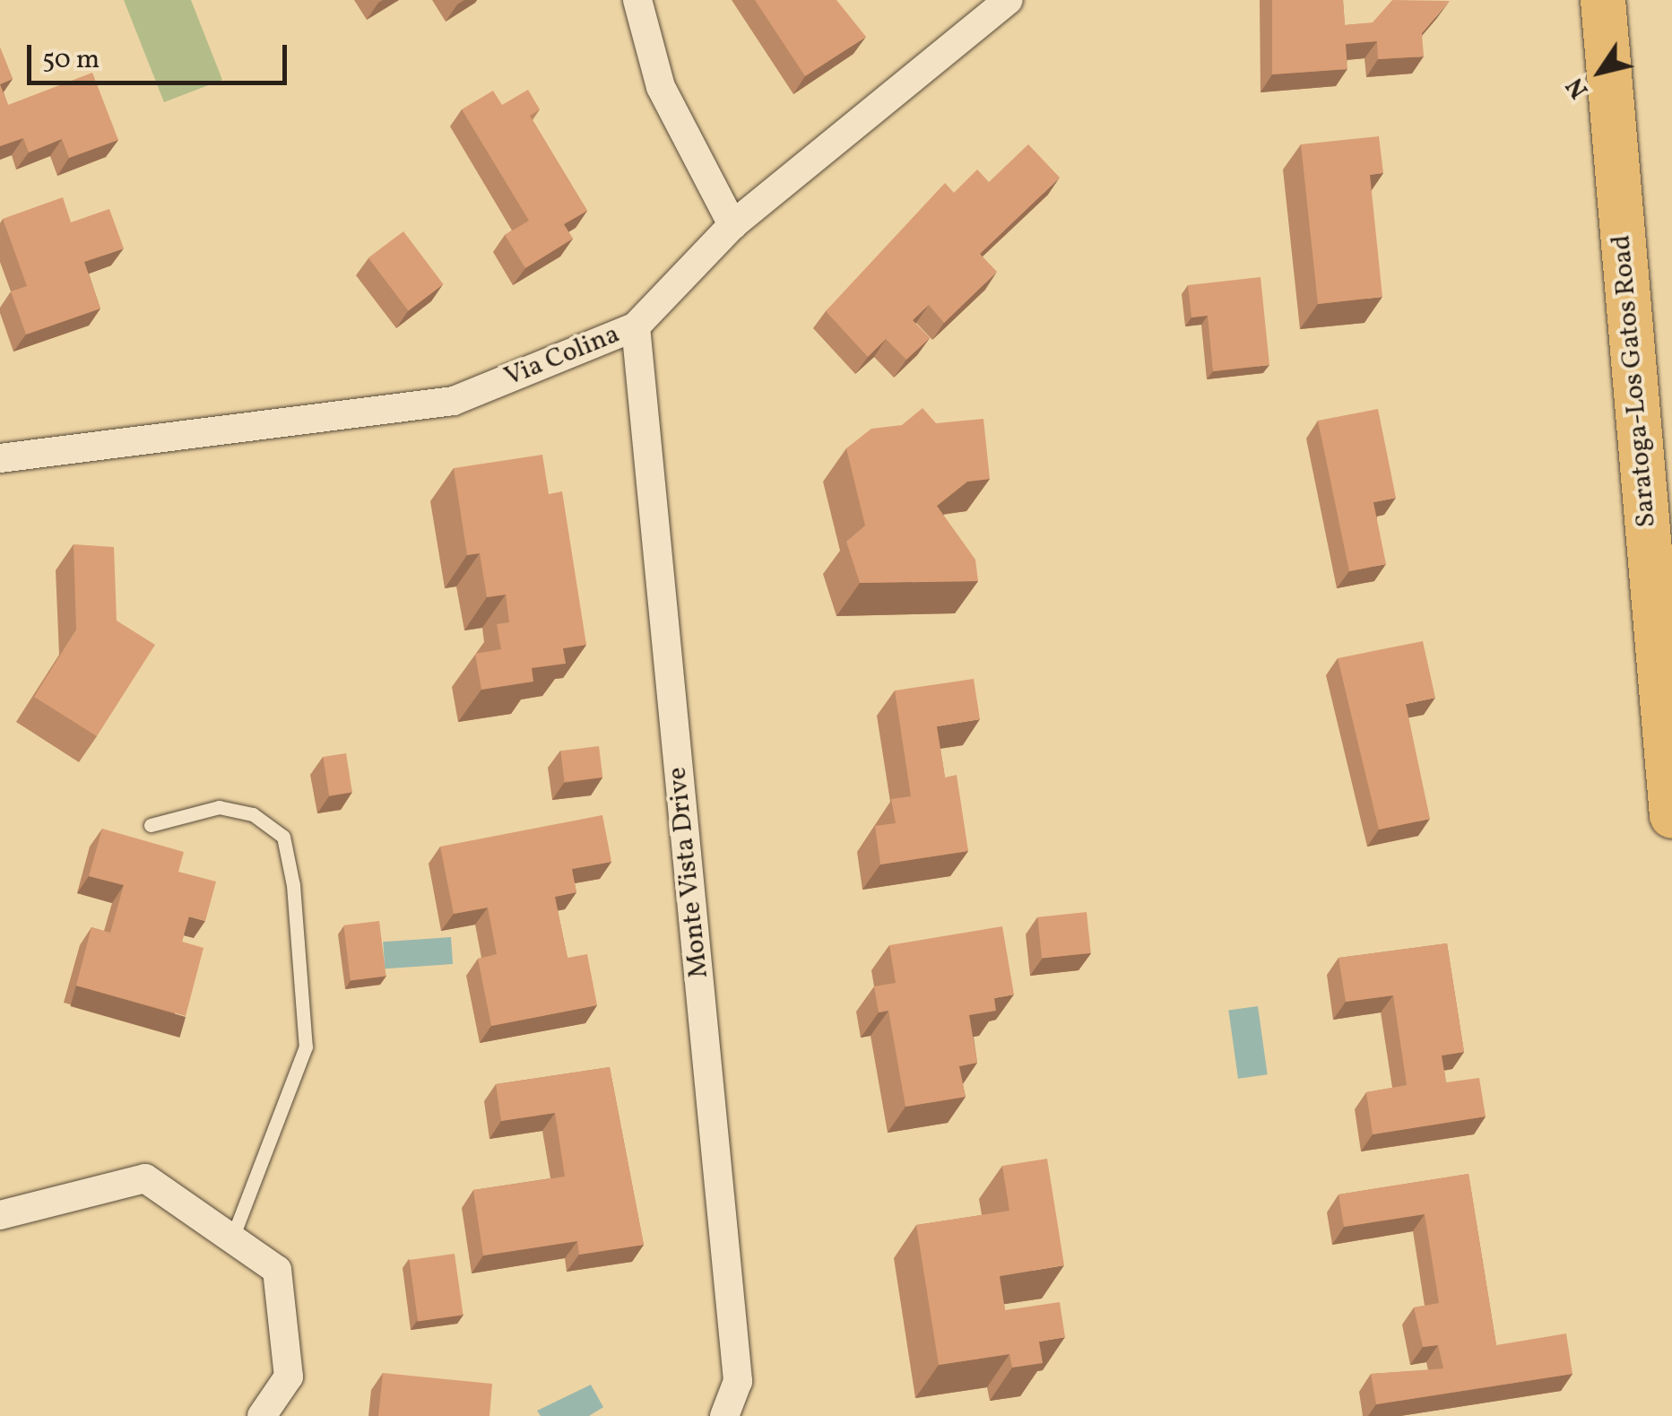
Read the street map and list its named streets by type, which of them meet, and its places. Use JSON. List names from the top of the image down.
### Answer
{
  "streets": {
    "main road": ["Saratoga-Los Gatos Road"],
    "street": ["Via Colina", "Monte Vista Drive"]
  },
  "crossings": [
    ["Via Colina", "Monte Vista Drive"]
  ],
  "scale_bar": "50 m",
  "north": "bottom left"
}
